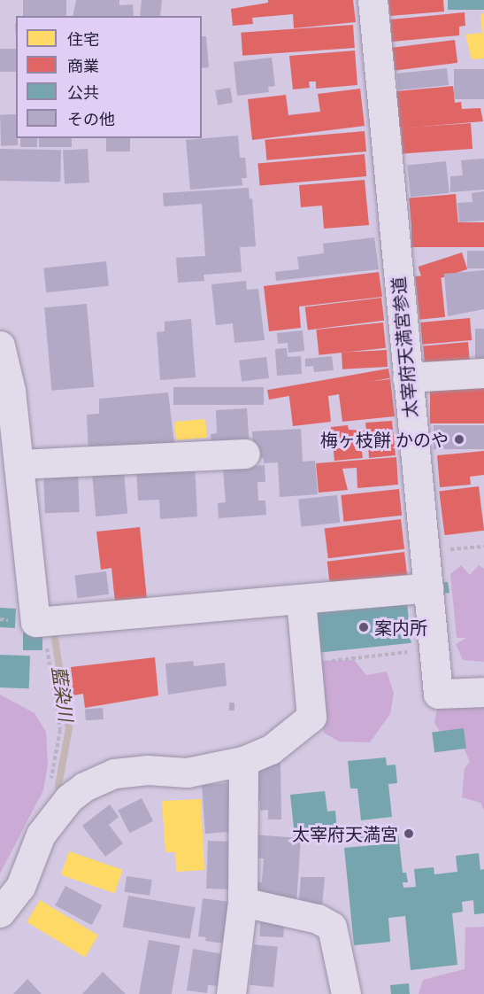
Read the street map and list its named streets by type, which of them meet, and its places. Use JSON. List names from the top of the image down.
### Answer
{
  "streets": {
    "street": ["太宰府天満宮参道"]
  },
  "water": ["藍染川"],
  "places": ["梅ヶ枝餅 かのや", "案内所", "太宰府天満宮"],
  "legend": [
    "住宅",
    "商業",
    "公共",
    "その他"
  ]
}
